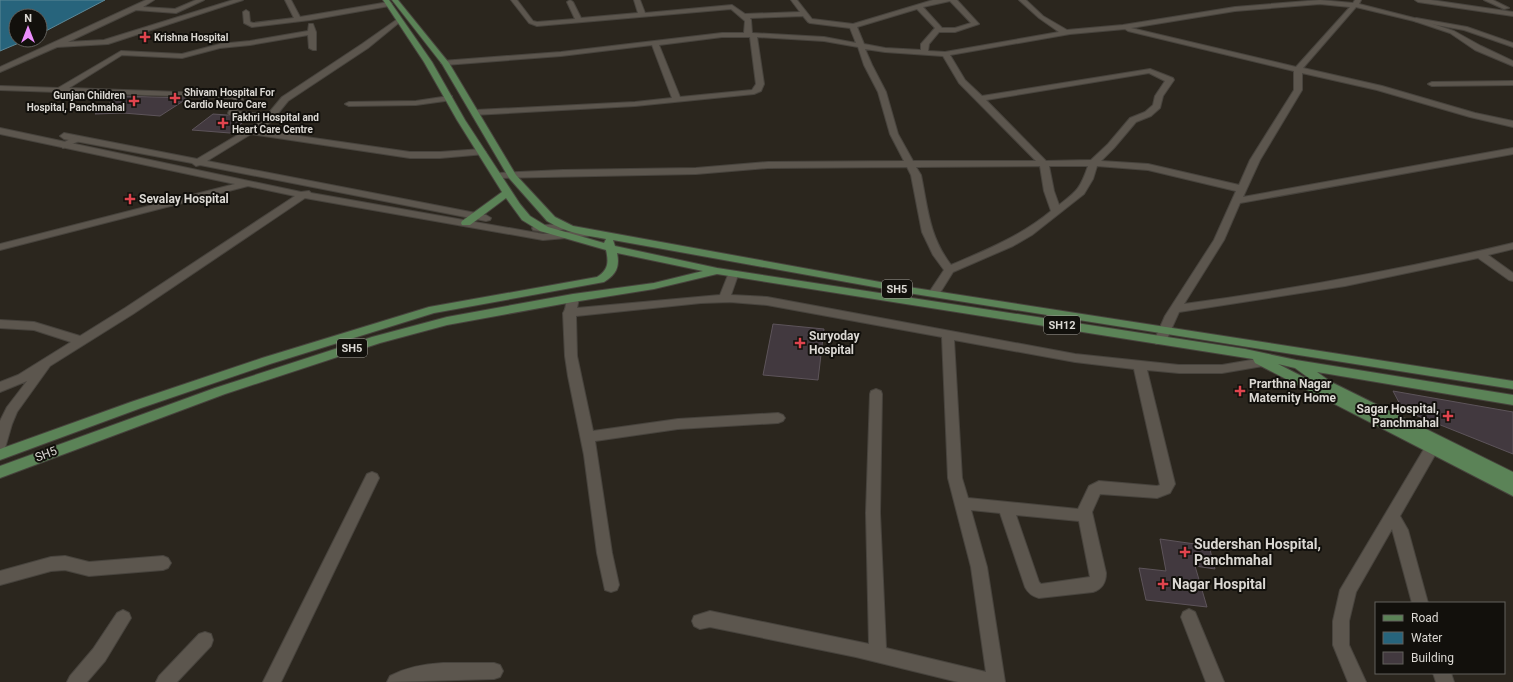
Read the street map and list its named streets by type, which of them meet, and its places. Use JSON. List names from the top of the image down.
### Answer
{
  "streets": {
    "main road": ["SH5", "SH12"]
  },
  "crossings": [
    ["SH5", "SH12"]
  ],
  "places": {
    "health": [
      "Krishna Hospital",
      "Shivam Hospital For Cardio Neuro Care",
      "Gunjan Children Hospital, Panchmahal",
      "Fakhri Hospital and Heart Care Centre",
      "Sevalay Hospital",
      "Suryoday Hospital",
      "Prarthna Nagar Maternity Home",
      "Sagar Hospital, Panchmahal",
      "Sudershan Hospital, Panchmahal",
      "Nagar Hospital"
    ]
  },
  "legend": ["Road", "Water", "Building"],
  "north": "top"
}
